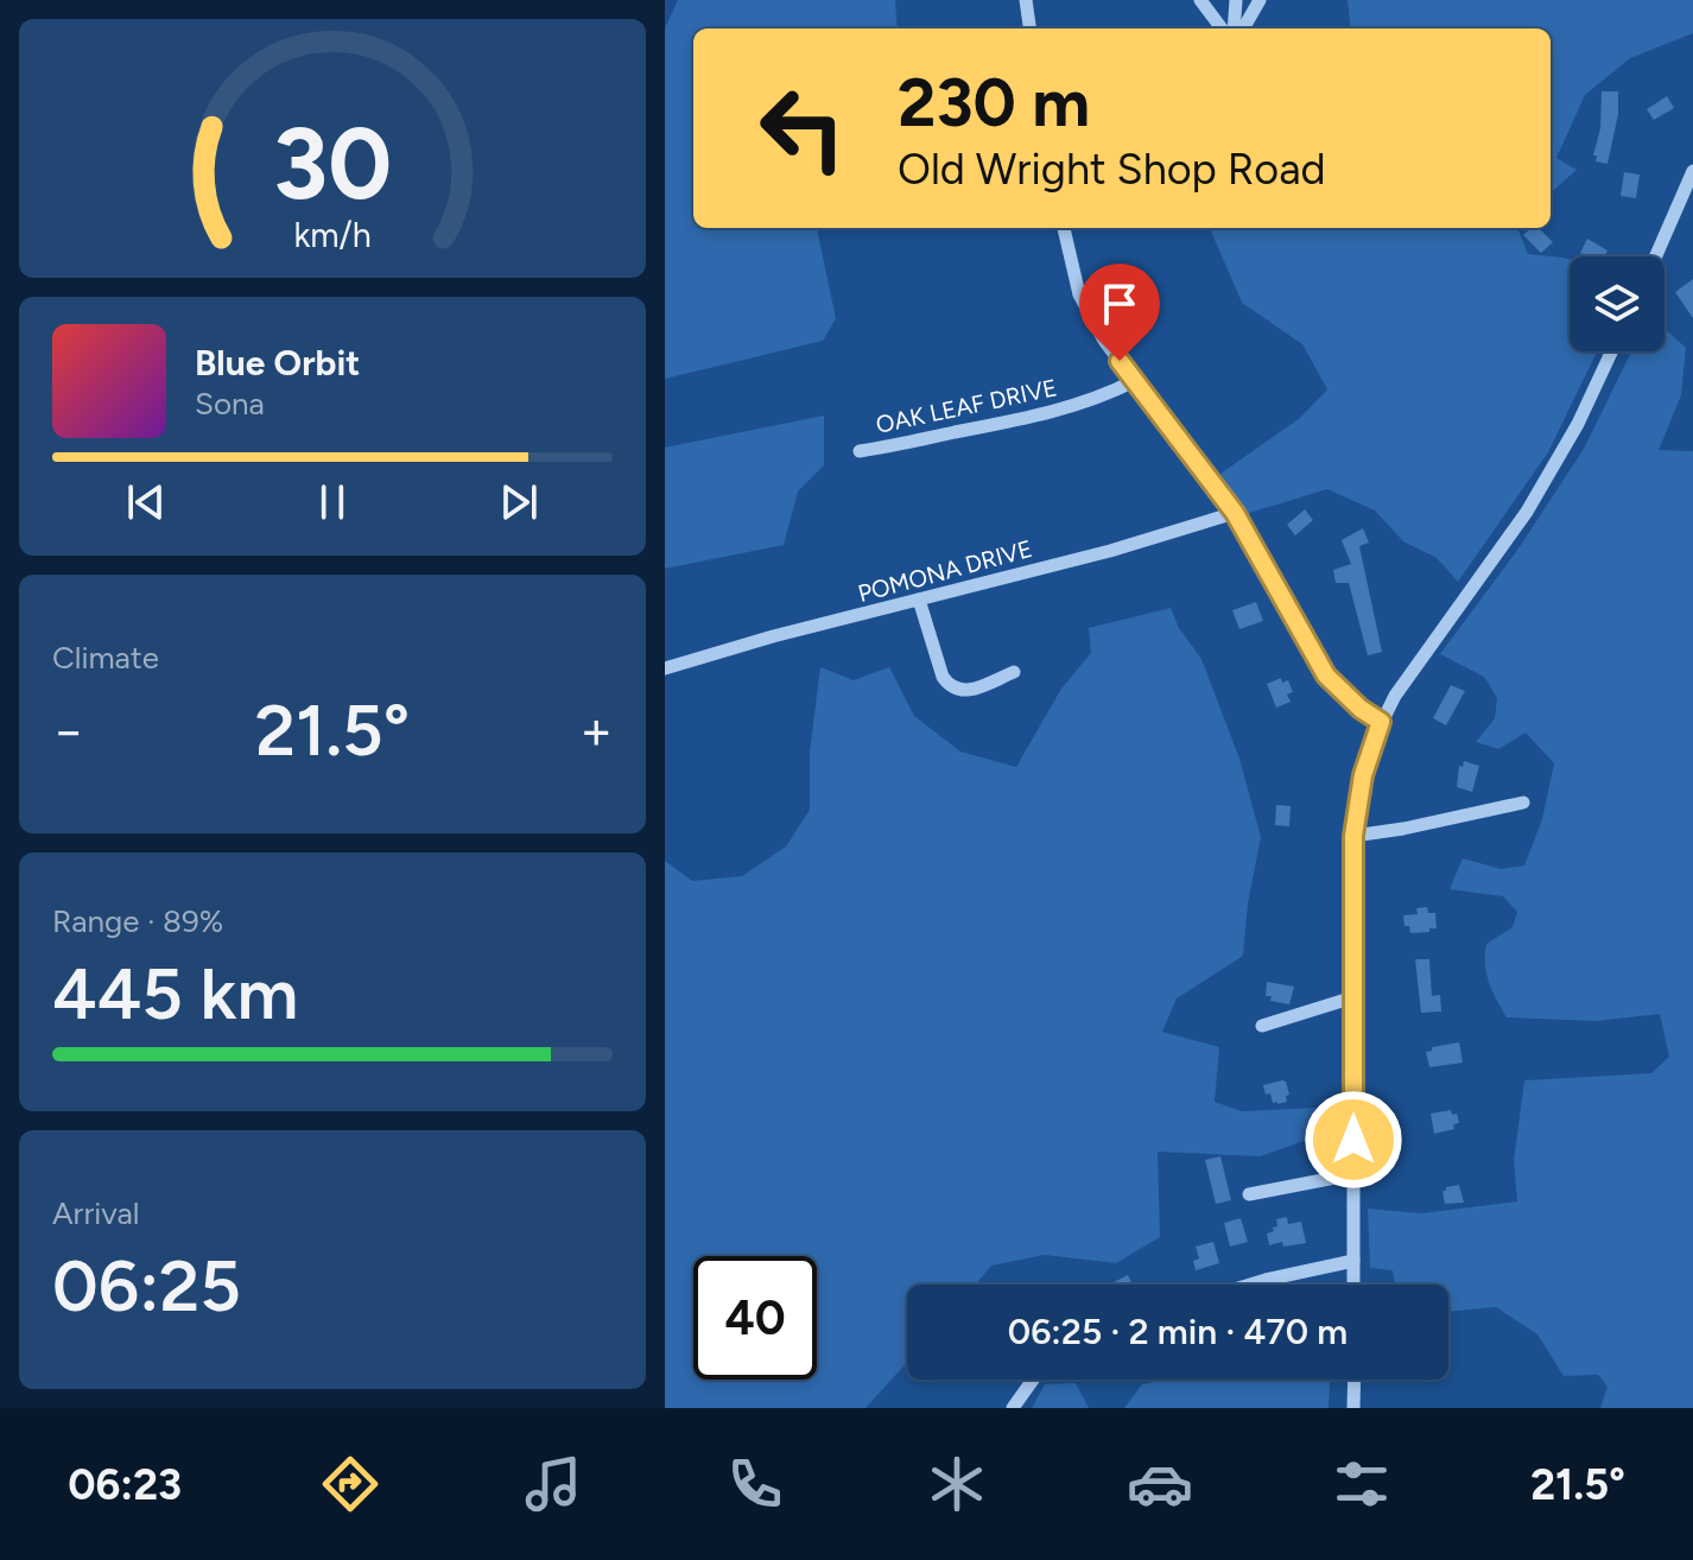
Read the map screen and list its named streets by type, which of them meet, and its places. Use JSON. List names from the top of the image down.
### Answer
{
  "streets": {
    "street": ["OAK LEAF DRIVE", "POMONA DRIVE"]
  },
  "page": {
    "turn": ["230 m", "Old Wright Shop Road"],
    "song": ["Blue Orbit", "Sona"],
    "tile": [
      "Climate",
      ["Range · 89%", "445 km"],
      ["Arrival", "06:25"]
    ],
    "heat": ["−", "21.5°", "+"],
    "limit": "40",
    "trip": "06:25 · 2 min · 470 m",
    "tabs": ["06:23", "21.5°"],
    "gauge": ["30", "km/h"]
  }
}
